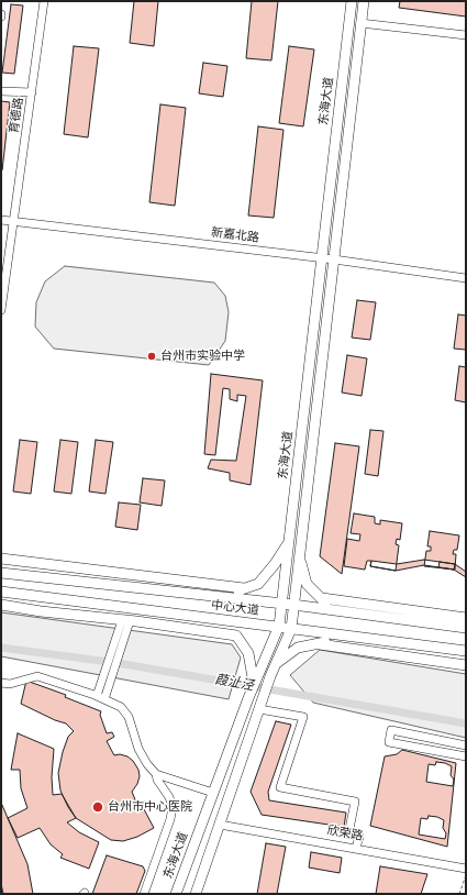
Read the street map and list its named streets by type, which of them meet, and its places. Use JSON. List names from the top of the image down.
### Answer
{
  "streets": {
    "main road": ["东海大道", "中心大道"],
    "street": ["育德路", "新嘉北路", "欣荣路"]
  },
  "crossings": [
    ["东海大道", "新嘉北路"],
    ["东海大道", "中心大道"],
    ["东海大道", "欣荣路"],
    ["育德路", "新嘉北路"]
  ],
  "water": ["葭沚泾"],
  "places": ["台州市实验中学", "台州市中心医院"]
}
